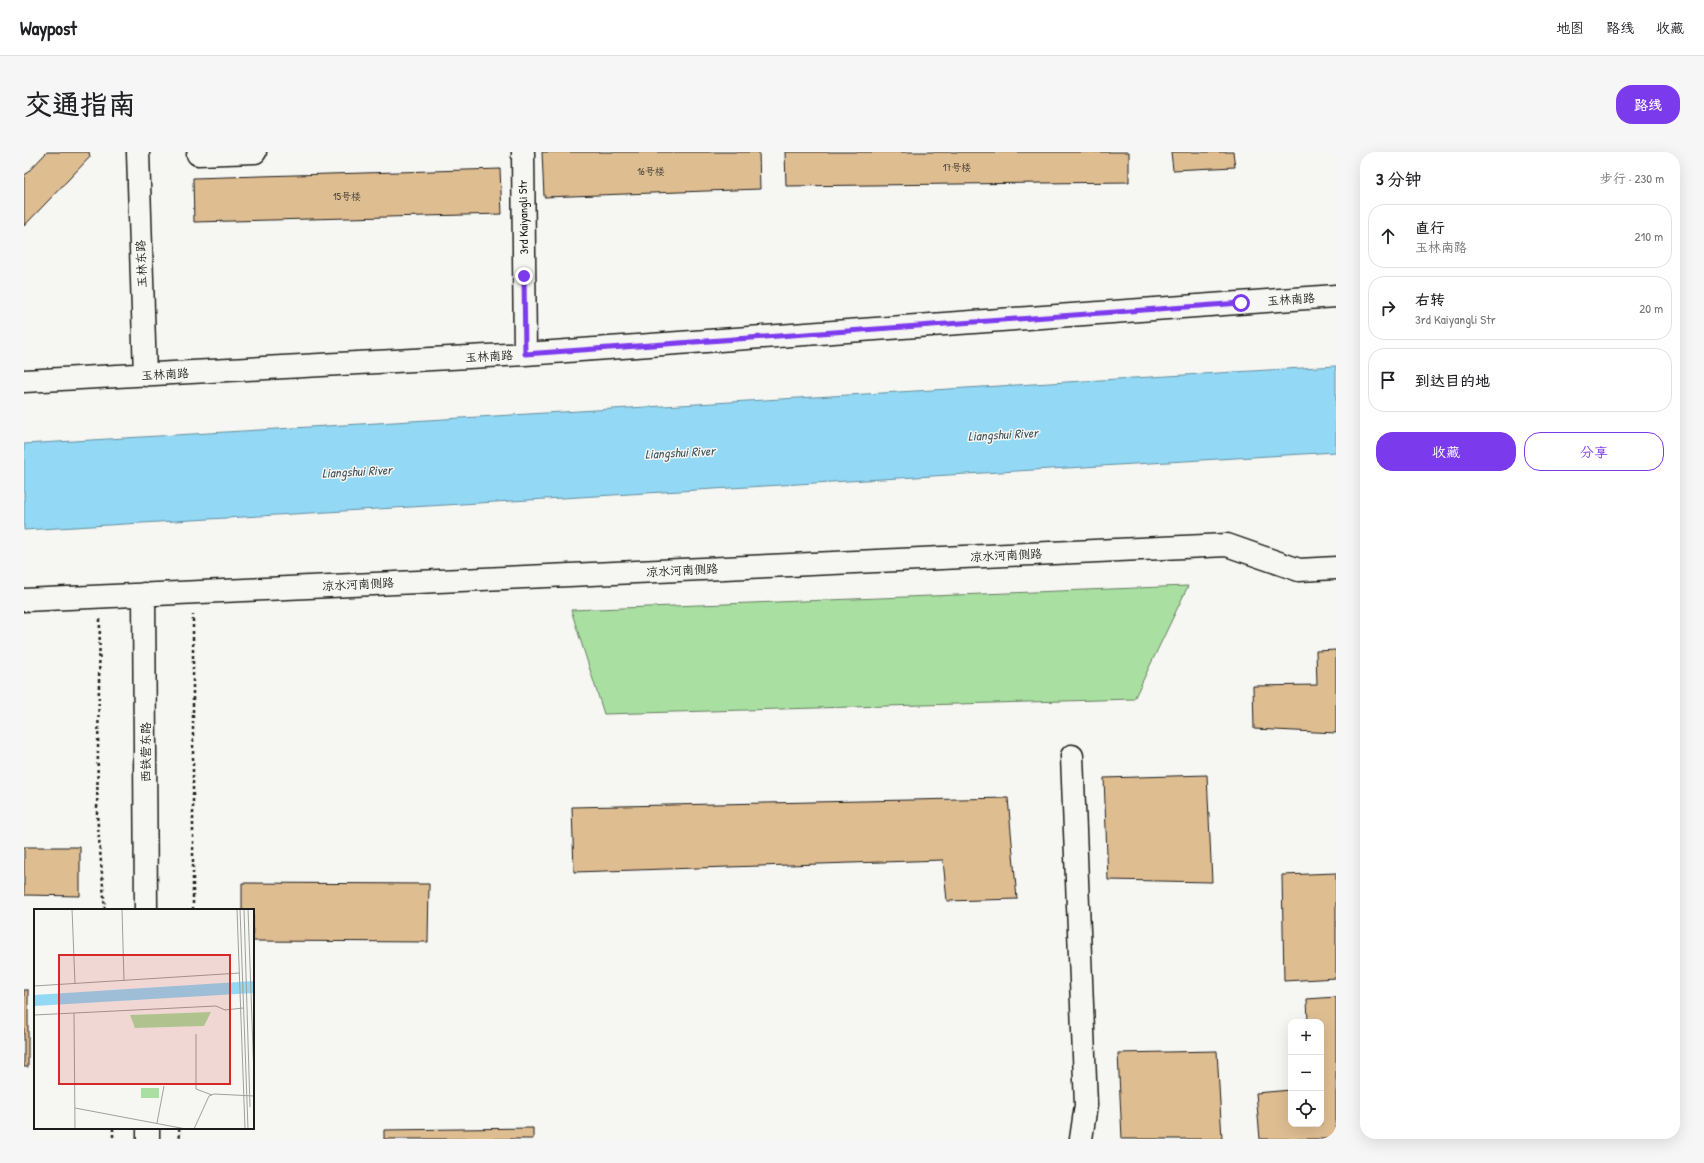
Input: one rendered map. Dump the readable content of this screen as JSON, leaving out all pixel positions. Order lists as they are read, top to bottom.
{
  "streets": {
    "street": [
      "3rd Kaiyangli Str",
      "玉林东路",
      "玉林南路",
      "凉水河南侧路",
      "西铁营东路"
    ]
  },
  "crossings": [
    ["3rd Kaiyangli Str", "玉林南路"],
    ["玉林东路", "玉林南路"],
    ["凉水河南侧路", "西铁营东路"]
  ],
  "water": ["Liangshui River"],
  "house_numbers": ["17号楼", "16号楼", "15号楼"],
  "page": {
    "header": "Waypost",
    "nav": ["地图", "路线", "收藏"],
    "title": "交通指南",
    "buttons": [
      "路线",
      ["收藏", "分享"]
    ],
    "heading": ["3 分钟", "步行 · 230 m"],
    "list": [
      ["直行", "玉林南路", "210 m"],
      ["右转", "3rd Kaiyangli Str", "20 m"],
      "到达目的地"
    ],
    "map_buttons": ["+", "−"]
  }
}
